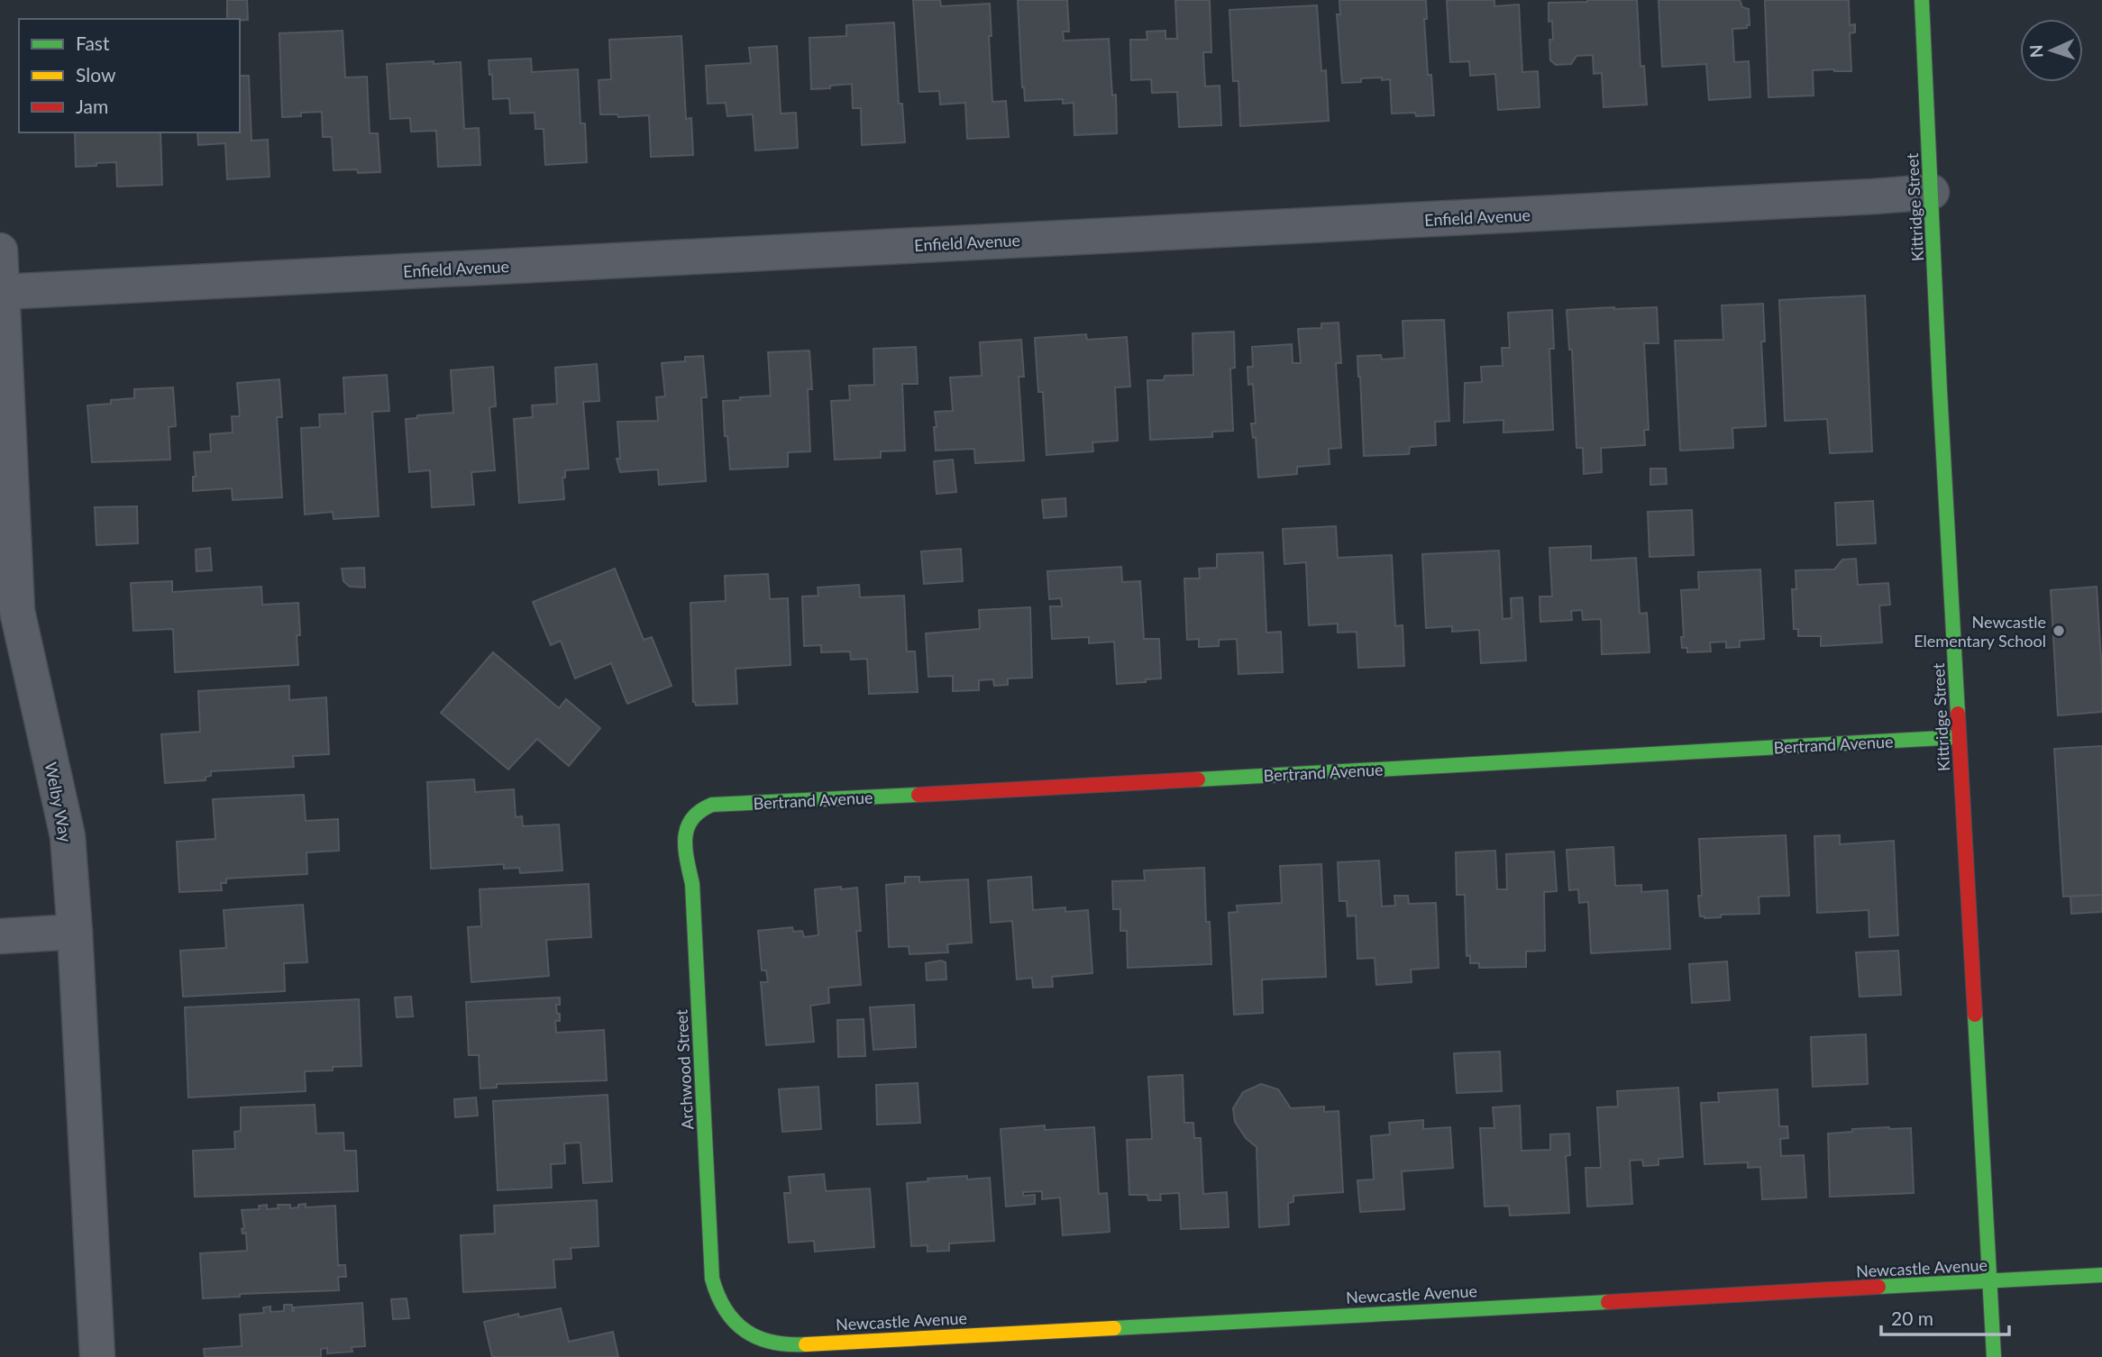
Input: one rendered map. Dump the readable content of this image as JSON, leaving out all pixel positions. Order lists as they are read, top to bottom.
{
  "streets": {
    "street": [
      "Kittridge Street",
      "Enfield Avenue",
      "Bertrand Avenue",
      "Welby Way",
      "Archwood Street",
      "Newcastle Avenue"
    ]
  },
  "crossings": [
    ["Kittridge Street", "Enfield Avenue"],
    ["Kittridge Street", "Bertrand Avenue"],
    ["Kittridge Street", "Newcastle Avenue"],
    ["Enfield Avenue", "Welby Way"],
    ["Bertrand Avenue", "Archwood Street"],
    ["Archwood Street", "Newcastle Avenue"]
  ],
  "places": ["Newcastle Elementary School"],
  "legend": ["Fast", "Slow", "Jam"],
  "scale_bar": "20 m",
  "north": "left"
}
